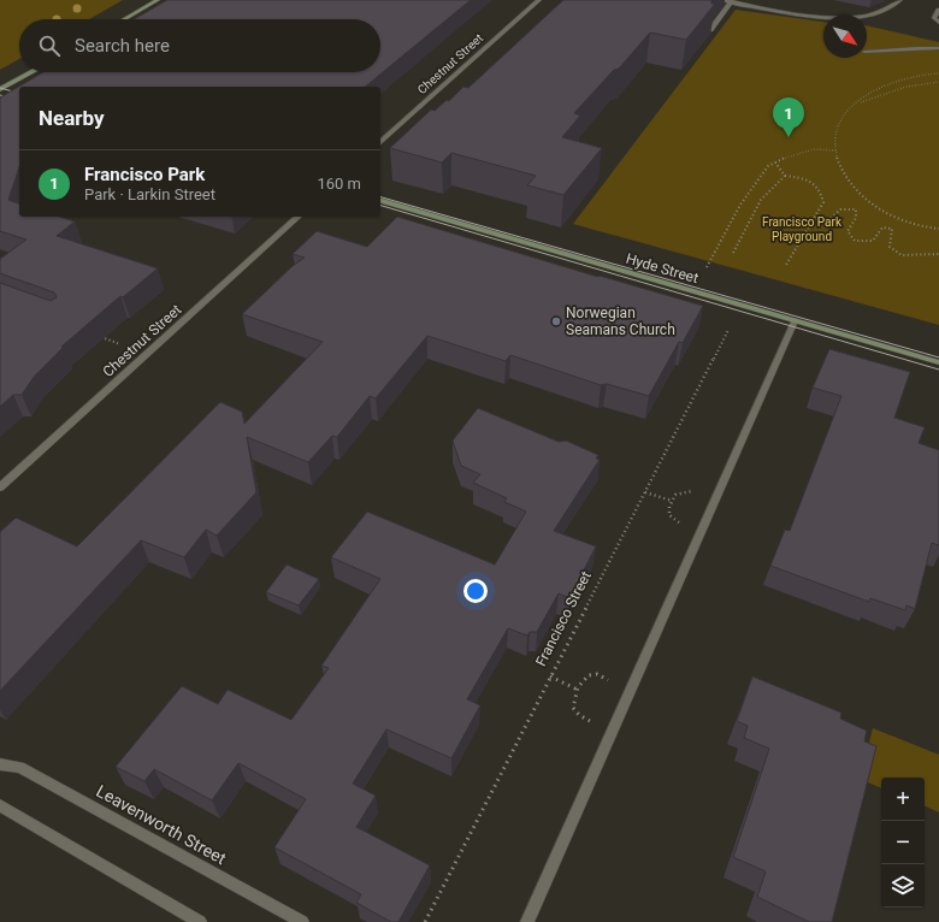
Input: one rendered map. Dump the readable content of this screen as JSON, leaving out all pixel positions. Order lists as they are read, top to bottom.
{
  "streets": {
    "street": ["Chestnut Street", "Hyde Street", "Leavenworth Street"],
    "path": ["Francisco Street"]
  },
  "parks": ["Francisco Park Playground"],
  "places": ["Norwegian Seamans Church"],
  "north": "bottom right",
  "page": {
    "search": "Search here",
    "heading": "Nearby",
    "pins": "1",
    "list": [
      {
        "mark": "1",
        "name": "Francisco Park",
        "note": "Park · Larkin Street",
        "value": "160 m"
      }
    ],
    "map_buttons": ["+", "−"]
  }
}
